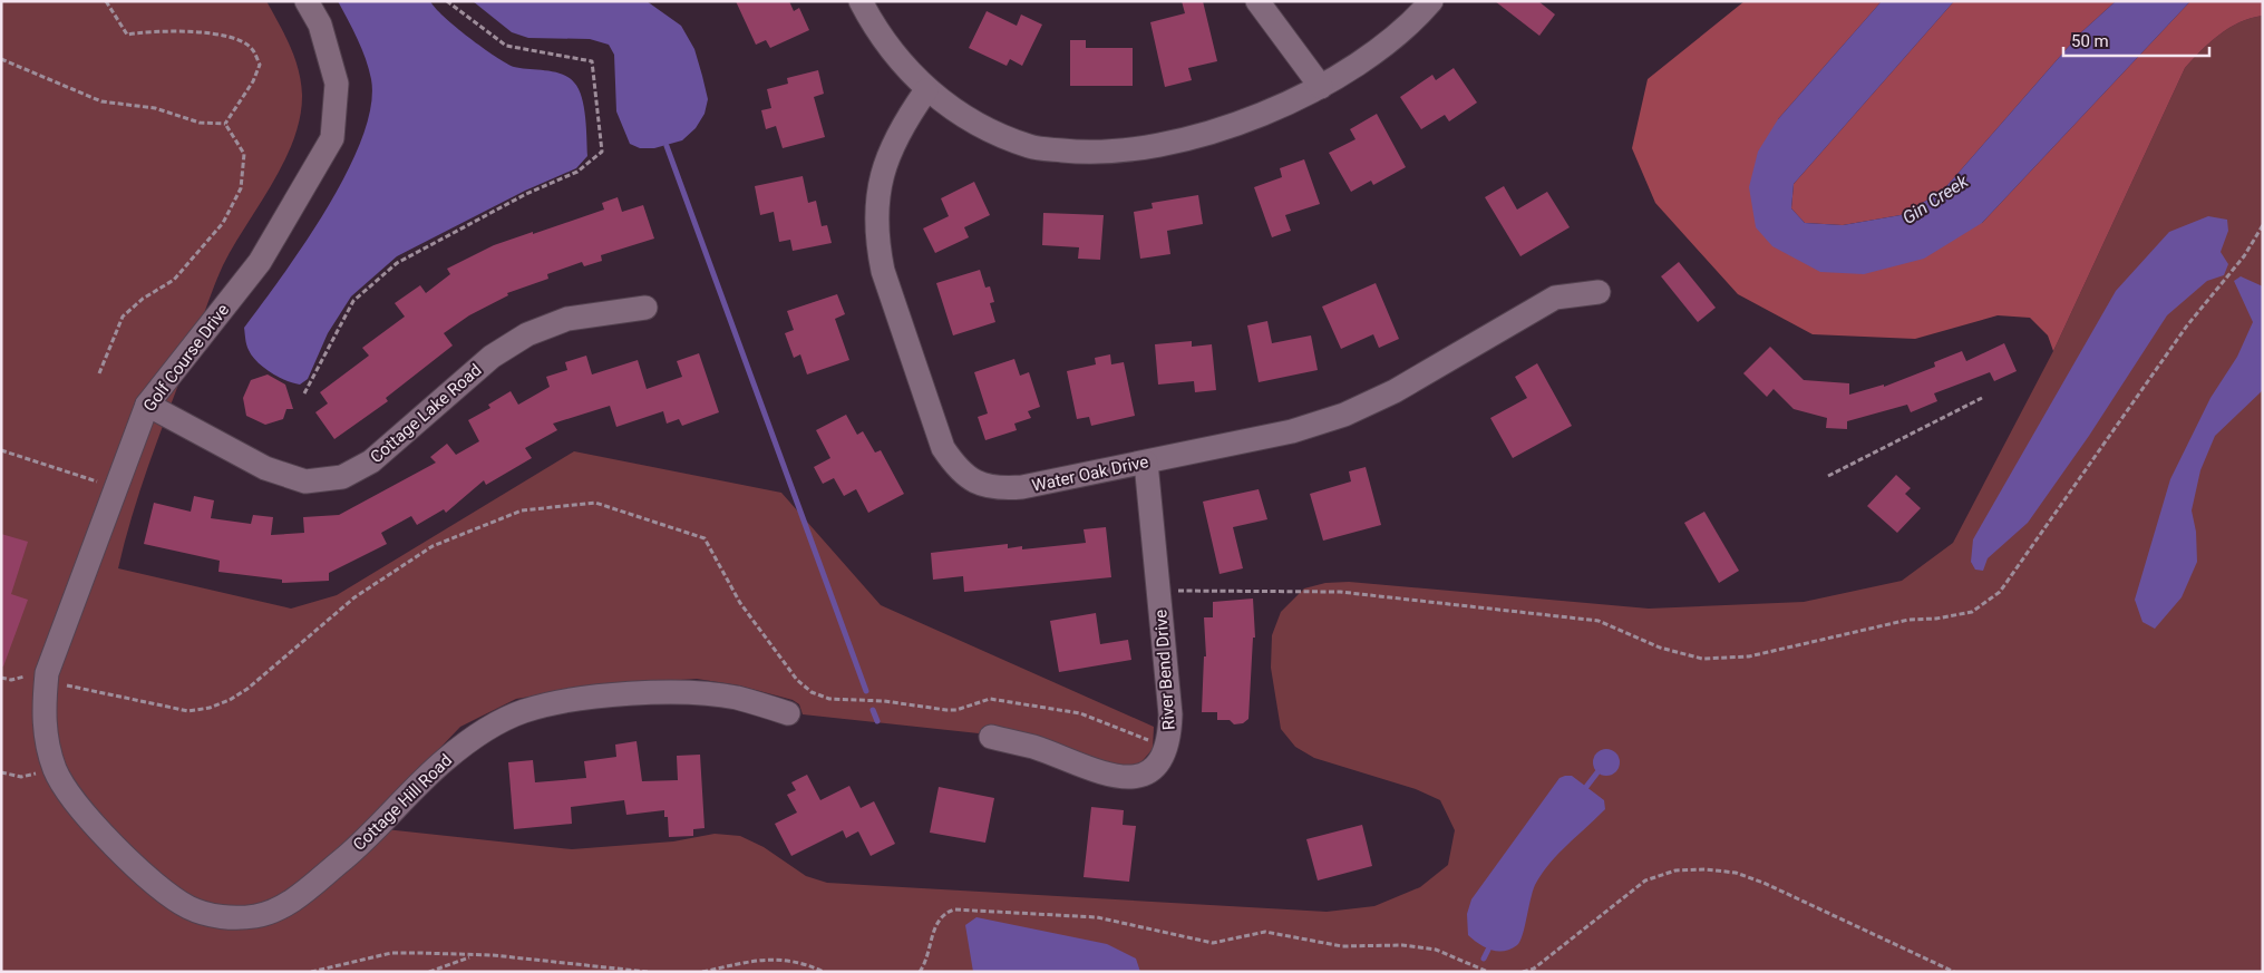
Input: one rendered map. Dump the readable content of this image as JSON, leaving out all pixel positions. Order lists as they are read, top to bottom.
{
  "streets": {
    "street": [
      "Golf Course Drive",
      "Cottage Lake Road",
      "Water Oak Drive",
      "River Bend Drive",
      "Cottage Hill Road"
    ]
  },
  "crossings": [
    ["Golf Course Drive", "Cottage Lake Road"],
    ["Golf Course Drive", "Cottage Hill Road"],
    ["Water Oak Drive", "River Bend Drive"]
  ],
  "water": ["Gin Creek"],
  "scale_bar": "50 m"
}
